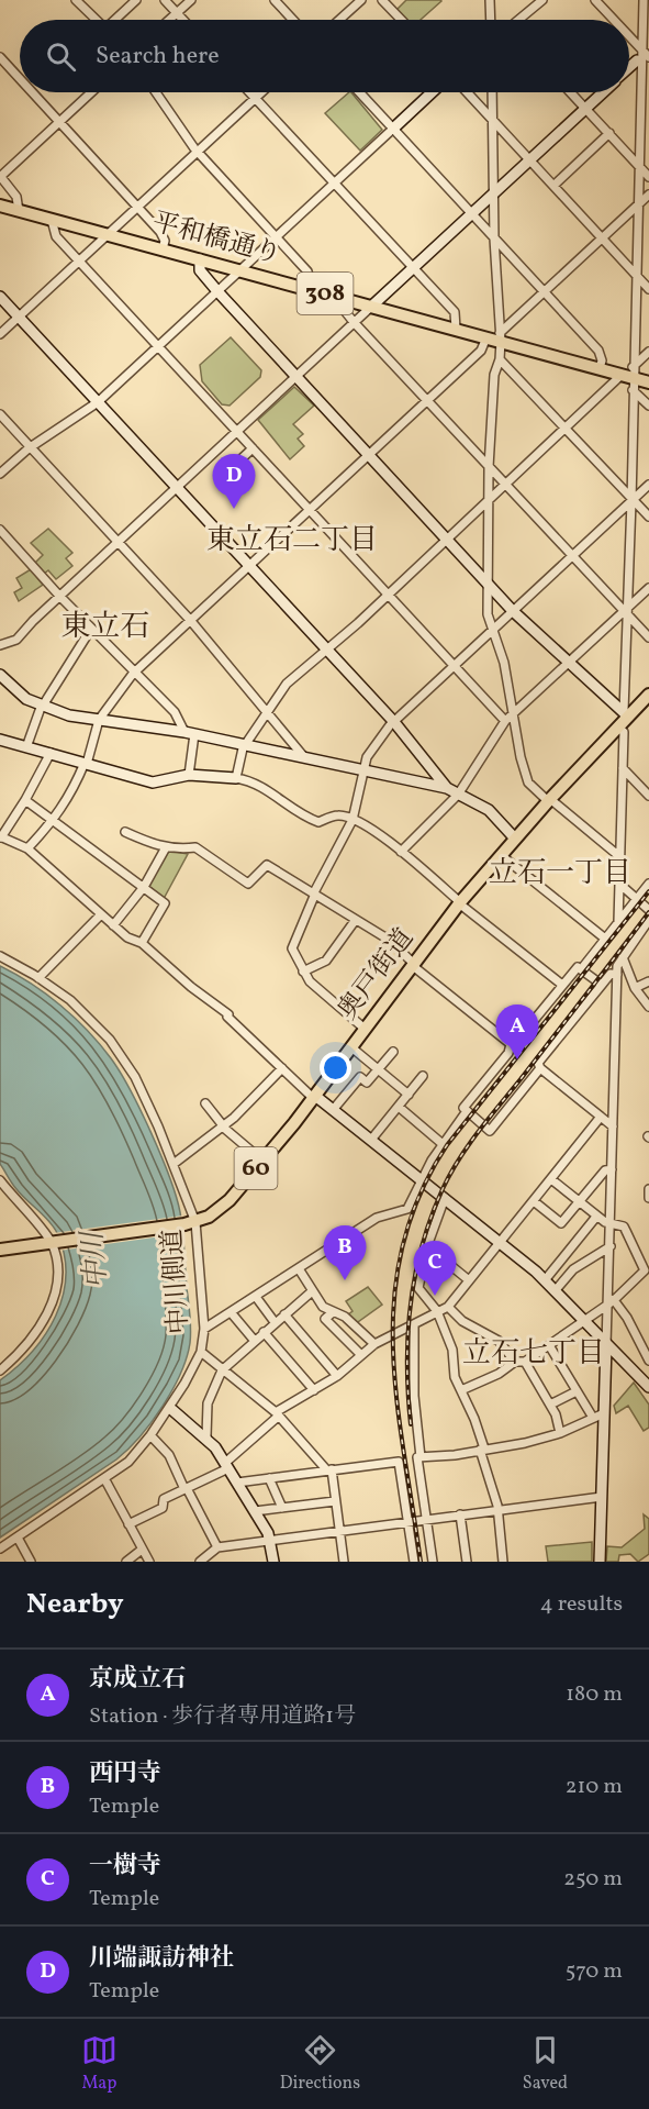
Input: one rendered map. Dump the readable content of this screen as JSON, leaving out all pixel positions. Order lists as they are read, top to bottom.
{
  "streets": {
    "main road": [
      "平和橋通り",
      "308",
      "奥戸街道",
      "60"
    ],
    "street": ["中川側道"]
  },
  "crossings": [
    ["奥戸街道", "中川側道"]
  ],
  "districts": [
    "東立石二丁目",
    "東立石",
    "立石一丁目",
    "立石七丁目"
  ],
  "water": ["中川"],
  "page": {
    "search": "Search here",
    "pins": [
      "D",
      "A",
      "B",
      "C"
    ],
    "heading": ["Nearby", "4 results"],
    "list": [
      {
        "mark": "A",
        "name": "京成立石",
        "note": "Station · 歩行者専用道路1号",
        "value": "180 m"
      },
      {
        "mark": "B",
        "name": "西円寺",
        "note": "Temple",
        "value": "210 m"
      },
      {
        "mark": "C",
        "name": "一樹寺",
        "note": "Temple",
        "value": "250 m"
      },
      {
        "mark": "D",
        "name": "川端諏訪神社",
        "note": "Temple",
        "value": "570 m"
      }
    ],
    "nav": ["Map", "Directions", "Saved"]
  }
}
